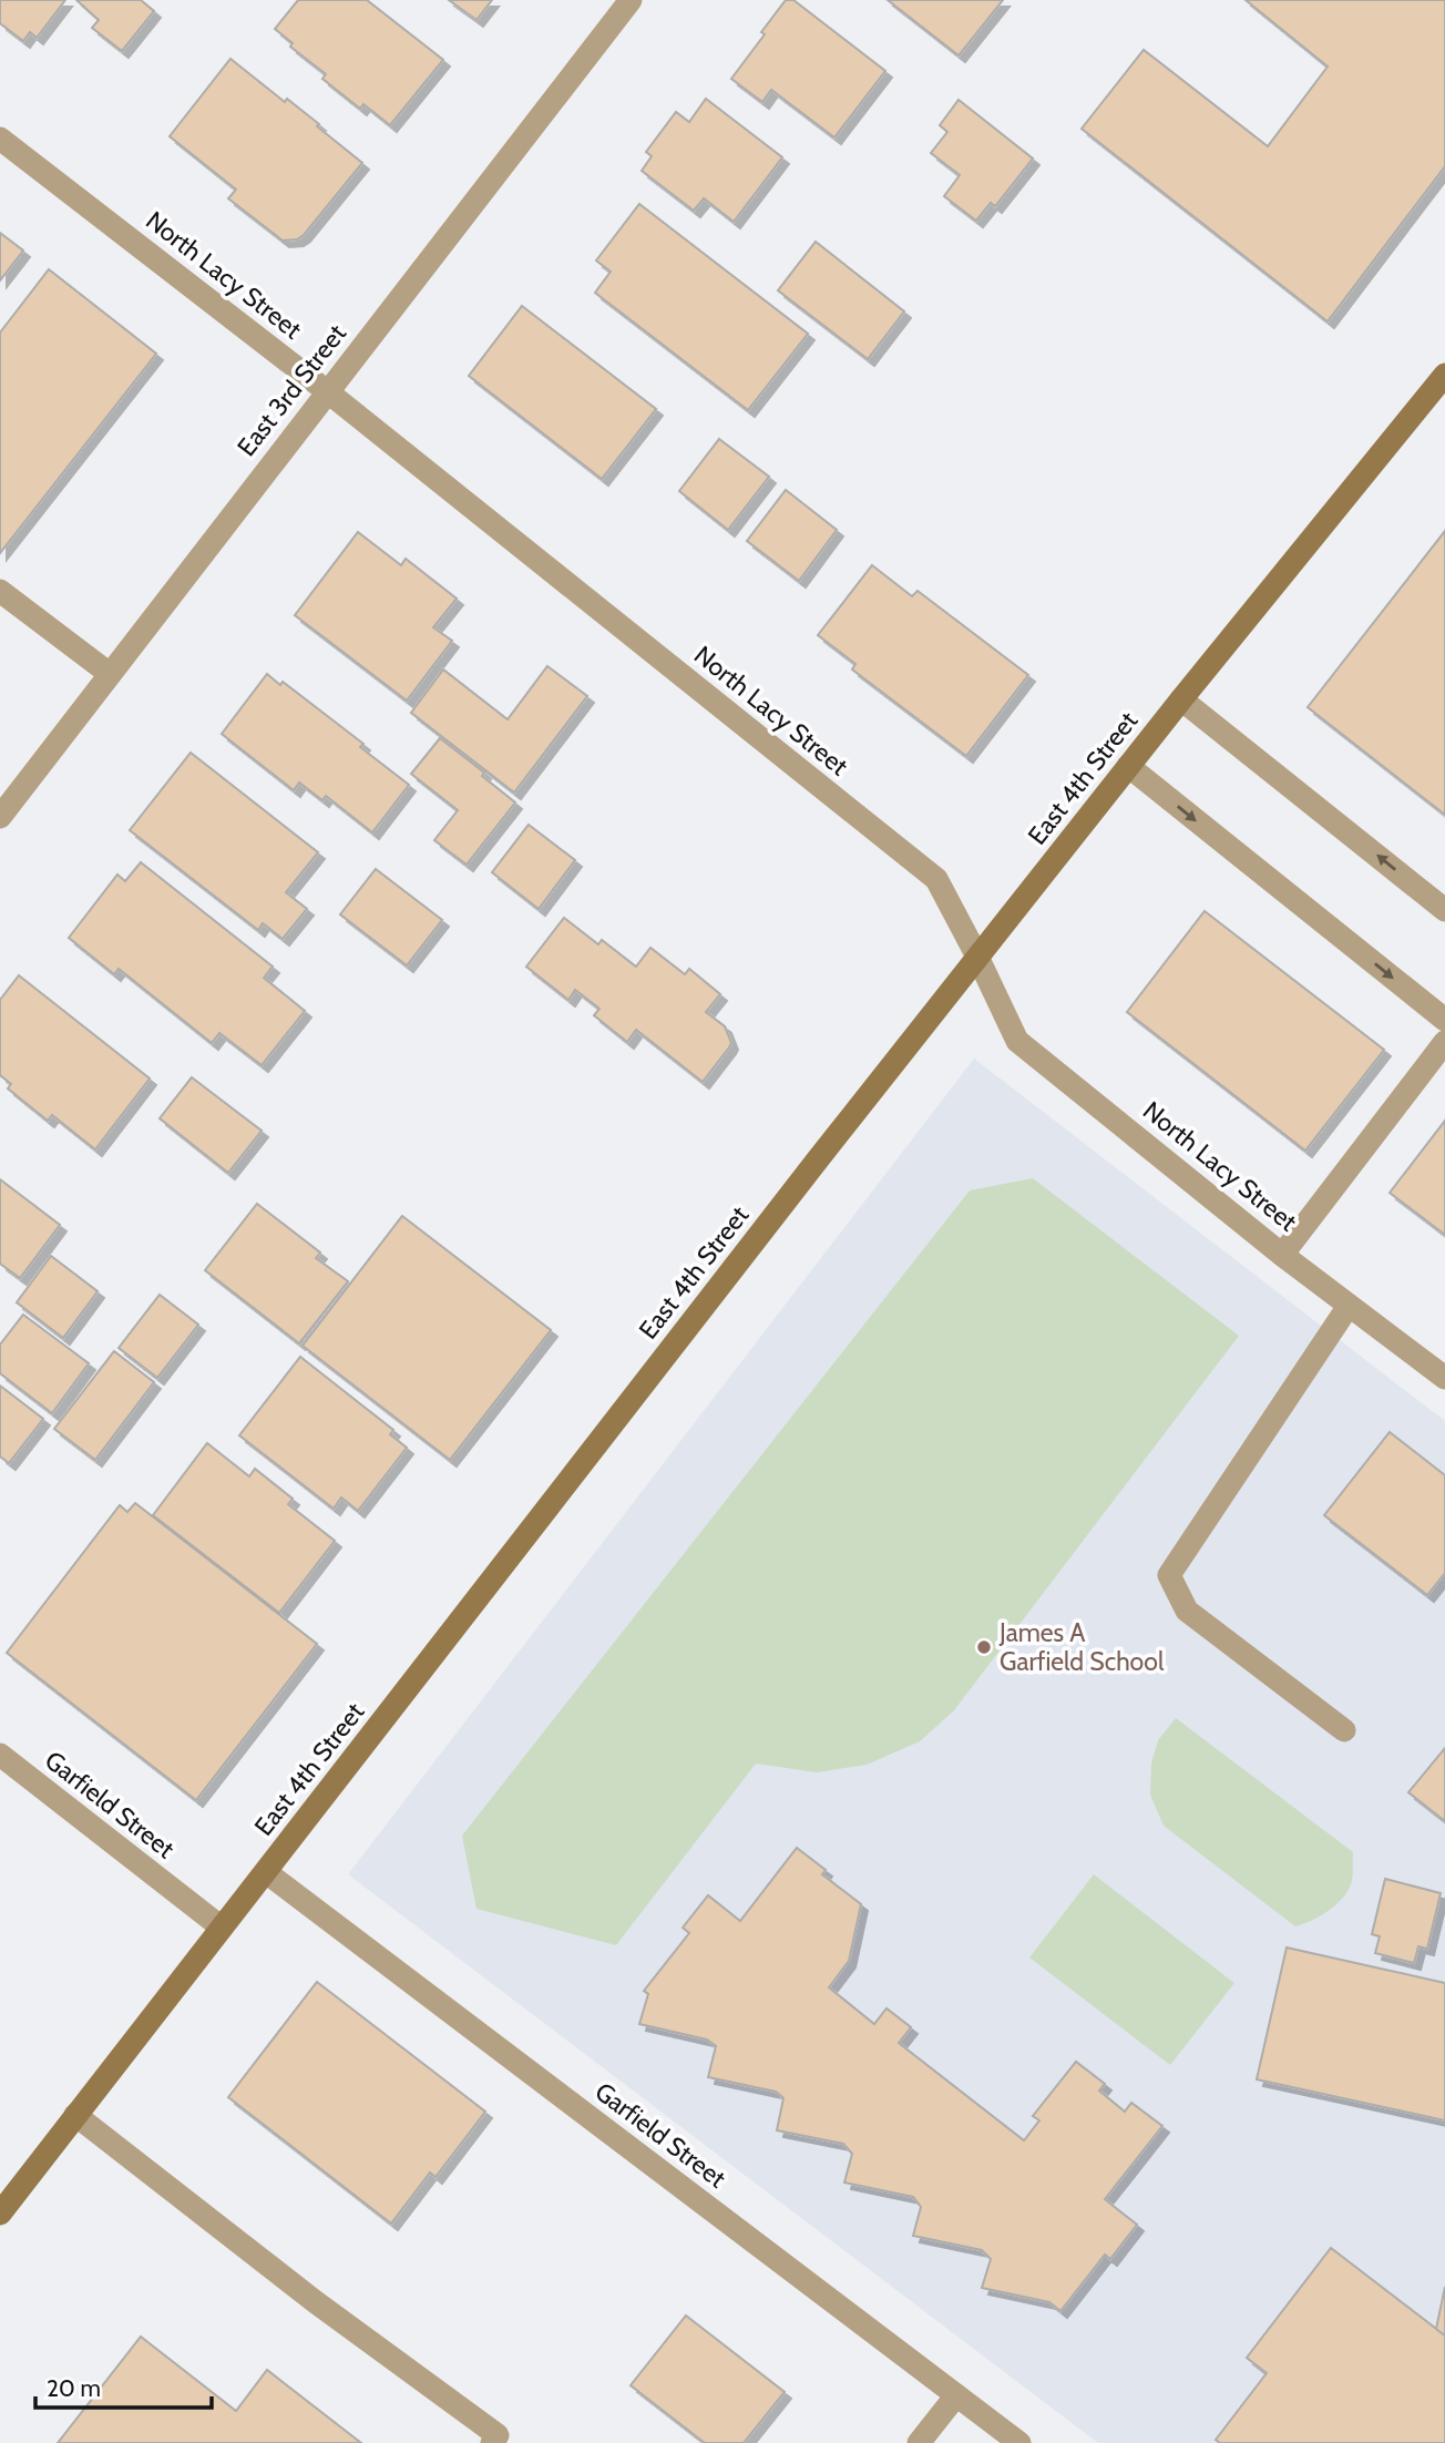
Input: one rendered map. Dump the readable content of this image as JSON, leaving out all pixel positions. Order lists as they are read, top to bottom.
{
  "streets": {
    "main road": ["East 4th Street"],
    "street": ["North Lacy Street", "East 3rd Street", "Garfield Street"]
  },
  "crossings": [
    ["North Lacy Street", "East 3rd Street"],
    ["North Lacy Street", "East 4th Street"],
    ["East 4th Street", "Garfield Street"]
  ],
  "places": ["James A Garfield School"],
  "scale_bar": "20 m"
}
